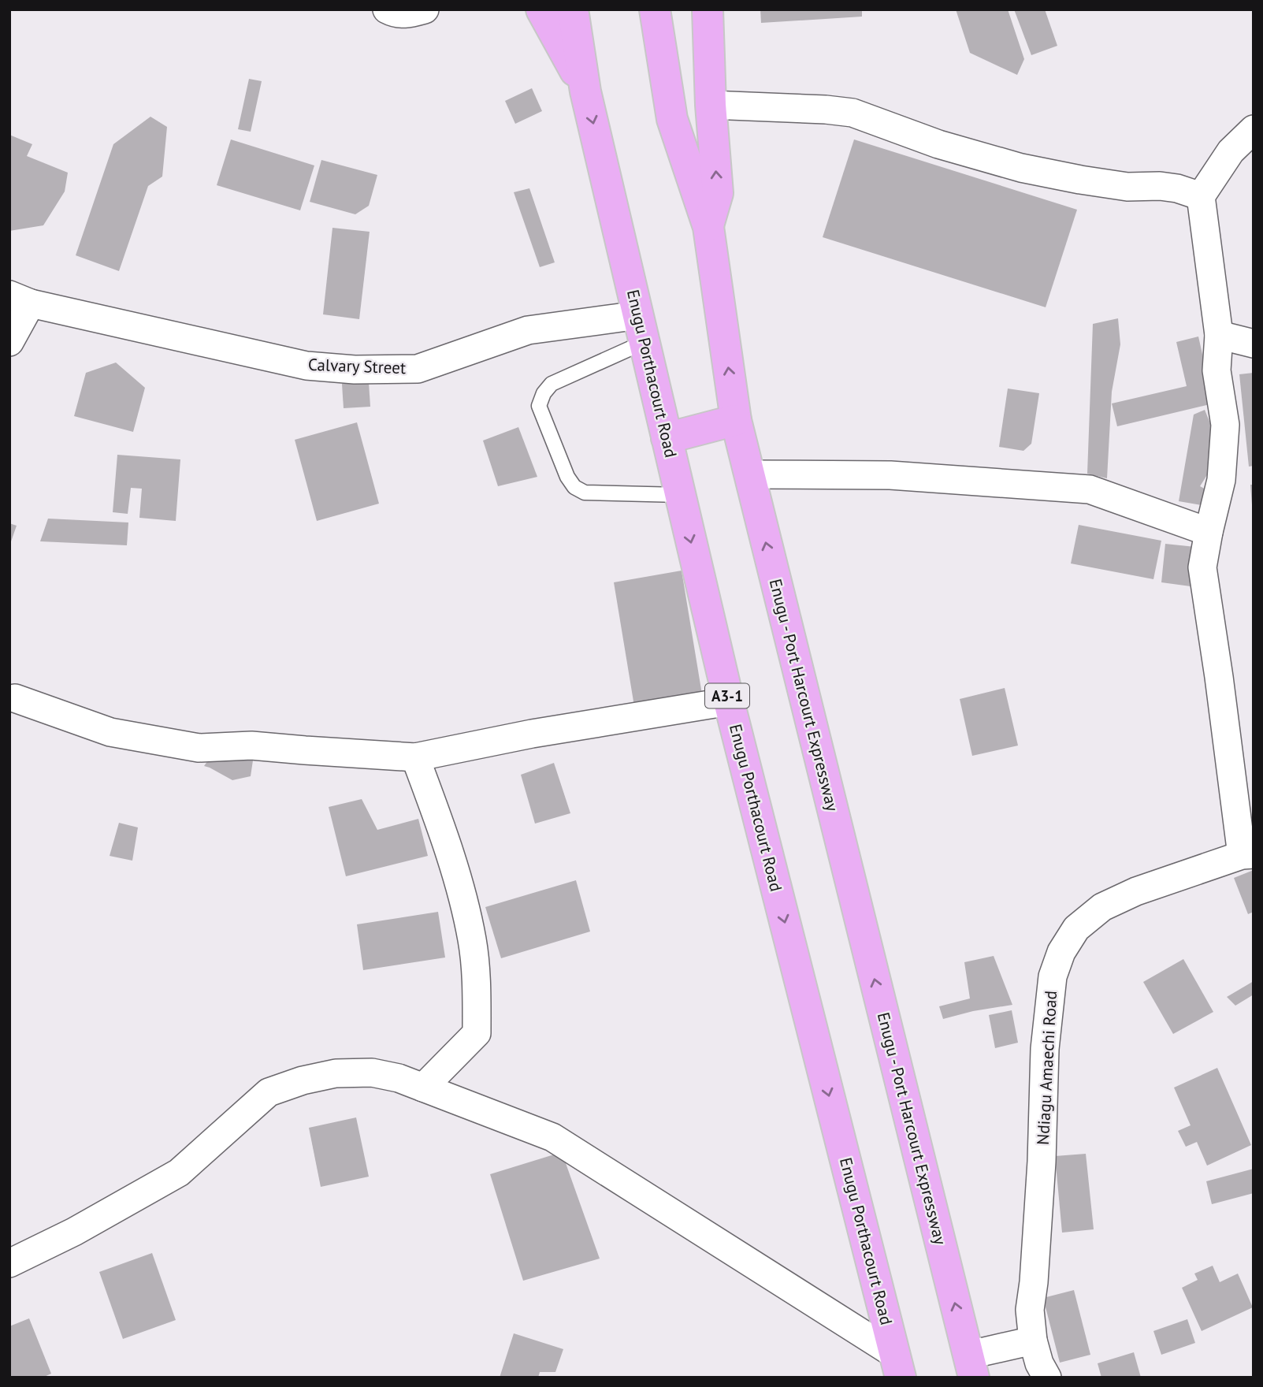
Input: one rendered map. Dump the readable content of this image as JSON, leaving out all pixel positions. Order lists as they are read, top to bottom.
{
  "streets": {
    "highway": ["Enugu Porthacourt Road", "Enugu - Port Harcourt Expressway", "A3-1"],
    "street": ["Calvary Street", "Ndiagu Amaechi Road"]
  },
  "crossings": [
    ["Calvary Street", "Enugu Porthacourt Road"]
  ],
  "one_way": ["Enugu Porthacourt Road", "Enugu - Port Harcourt Expressway"]
}
